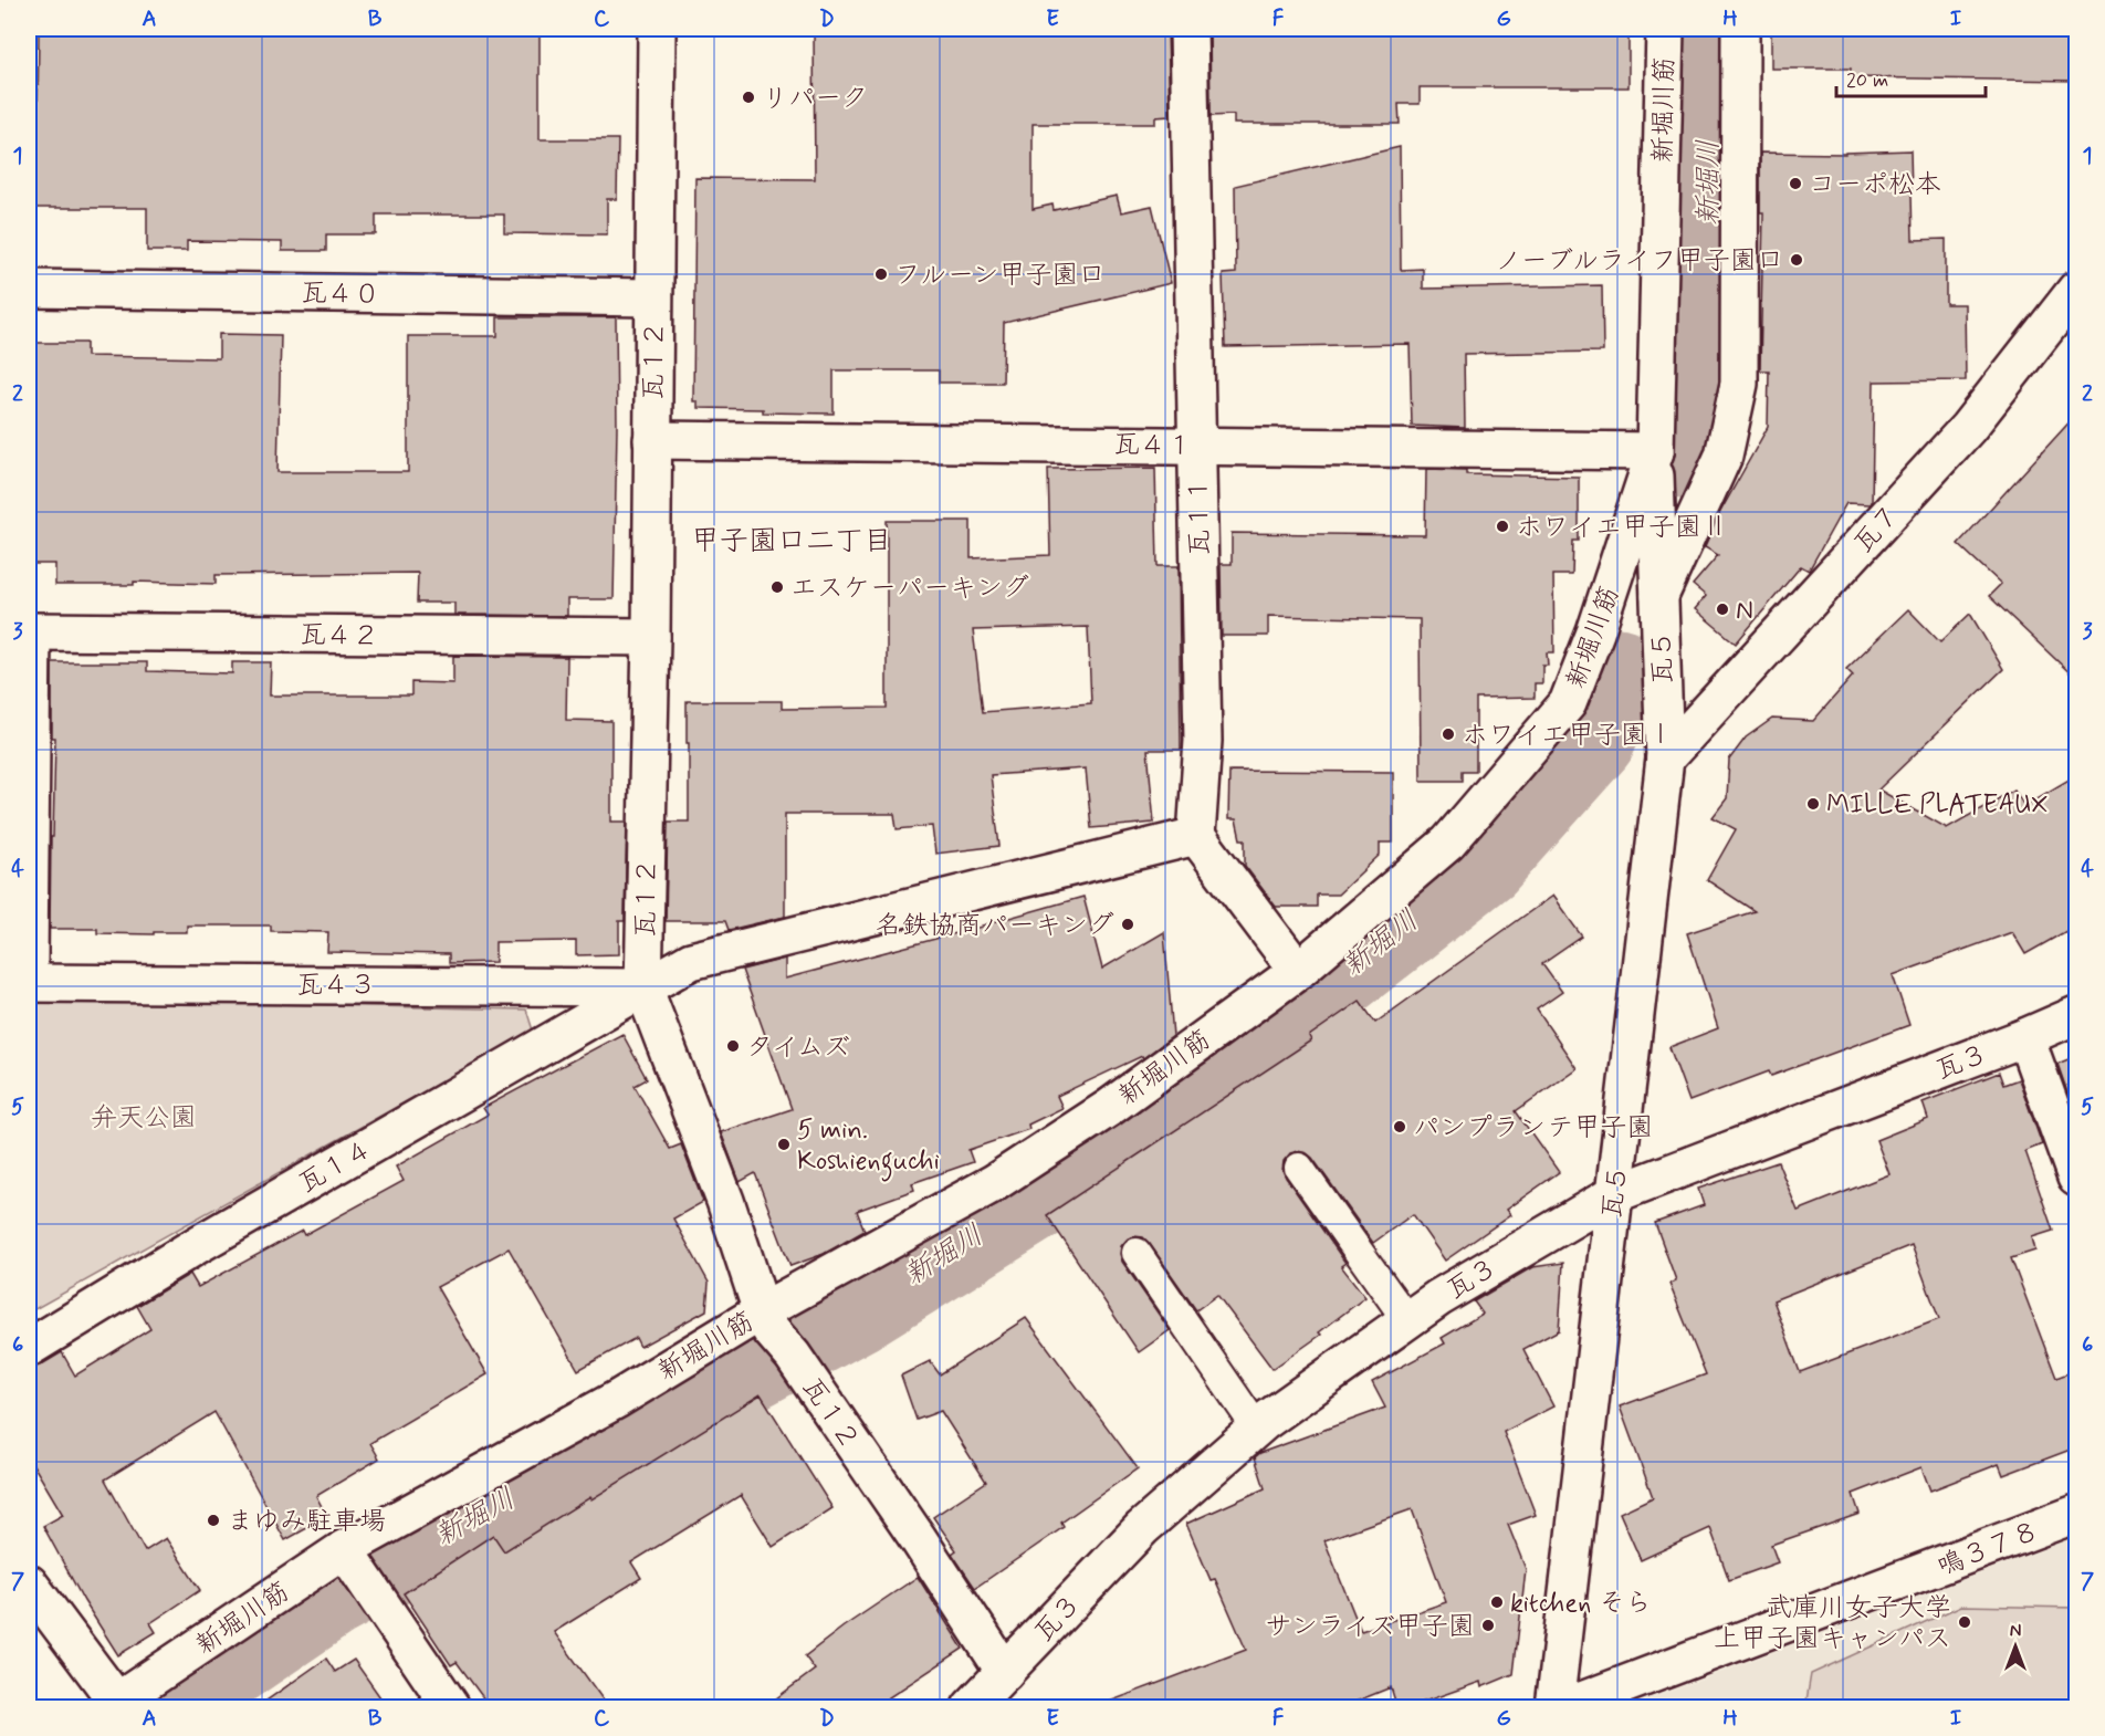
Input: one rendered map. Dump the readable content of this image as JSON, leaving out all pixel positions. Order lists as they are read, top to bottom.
{
  "streets": {
    "street": [
      "新堀川筋",
      "瓦４０",
      "瓦１２",
      "瓦４１",
      "瓦１１",
      "瓦７",
      "瓦４２",
      "瓦５",
      "瓦４３",
      "瓦３",
      "瓦１４",
      "鳴３７８"
    ]
  },
  "crossings": [
    ["新堀川筋", "瓦１２"],
    ["新堀川筋", "瓦４１"],
    ["新堀川筋", "瓦５"],
    ["瓦４０", "瓦１２"],
    ["瓦１２", "瓦４１"],
    ["瓦１２", "瓦４２"],
    ["瓦１２", "瓦４３"],
    ["瓦１２", "瓦３"],
    ["瓦１２", "瓦１４"],
    ["瓦４１", "瓦１１"],
    ["瓦４１", "瓦５"],
    ["瓦１１", "瓦１４"],
    ["瓦７", "瓦５"],
    ["瓦５", "瓦３"],
    ["瓦４３", "瓦１４"]
  ],
  "districts": ["甲子園口二丁目"],
  "water": ["新堀川"],
  "parks": ["弁天公園"],
  "places": [
    "リパーク",
    "コーポ松本",
    "ノーブルライフ甲子園口",
    "フルーン甲子園口",
    "ホワイエ甲子園Ⅱ",
    "エスケーパーキング",
    "N",
    "ホワイエ甲子園Ⅰ",
    "MILLE PLATEAUX",
    "名鉄協商パーキング",
    "タイムズ",
    "パンプランテ甲子園",
    "5 min. Koshienguchi",
    "まゆみ駐車場",
    "kitchen そら",
    "武庫川女子大学 上甲子園キャンパス",
    "サンライズ甲子園"
  ],
  "scale_bar": "20 m",
  "north": "top",
  "grid": {
    "columns": [
      "A",
      "B",
      "C",
      "D",
      "E",
      "F",
      "G",
      "H",
      "I"
    ],
    "rows": [
      "1",
      "2",
      "3",
      "4",
      "5",
      "6",
      "7"
    ]
  }
}
